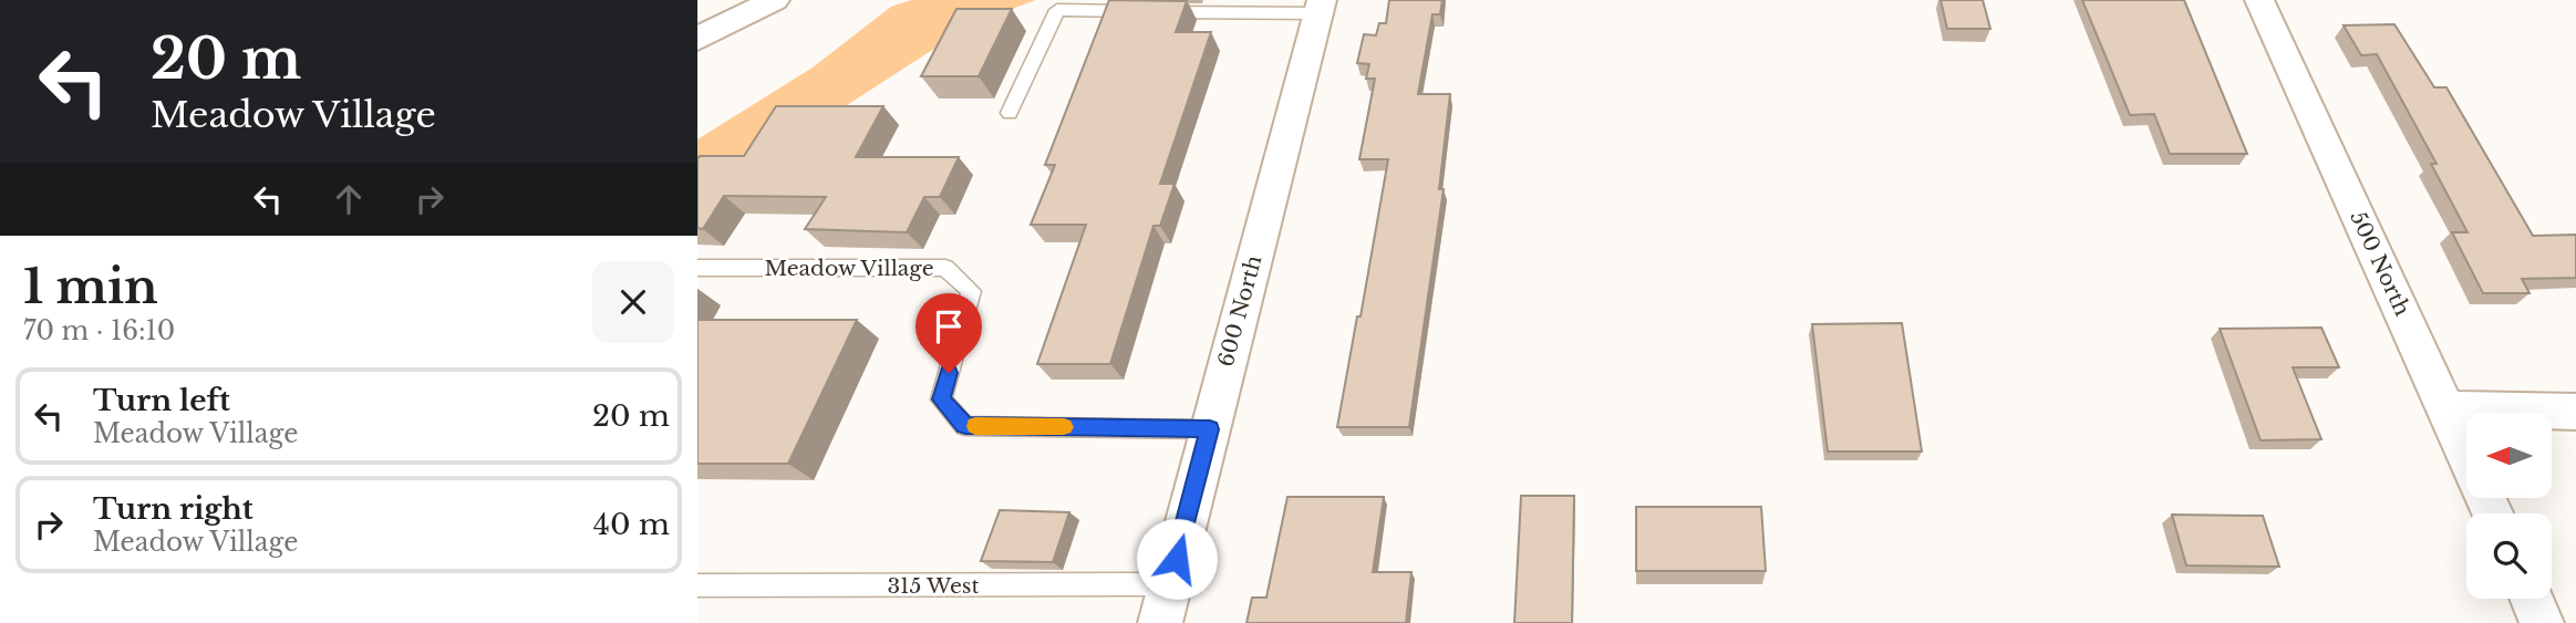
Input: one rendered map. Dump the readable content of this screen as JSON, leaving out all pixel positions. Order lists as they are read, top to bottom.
{
  "streets": {
    "street": ["500 North", "600 North"],
    "lane": ["Meadow Village", "315 West"]
  },
  "crossings": [
    ["Meadow Village", "600 North"],
    ["600 North", "315 West"]
  ],
  "north": "left",
  "page": {
    "turn": ["20 m", "Meadow Village"],
    "heading": ["1 min", "70 m · 16:10"],
    "list": [
      {
        "name": "Turn left",
        "note": "Meadow Village",
        "value": "20 m"
      },
      {
        "name": "Turn right",
        "note": "Meadow Village",
        "value": "40 m"
      }
    ]
  }
}
